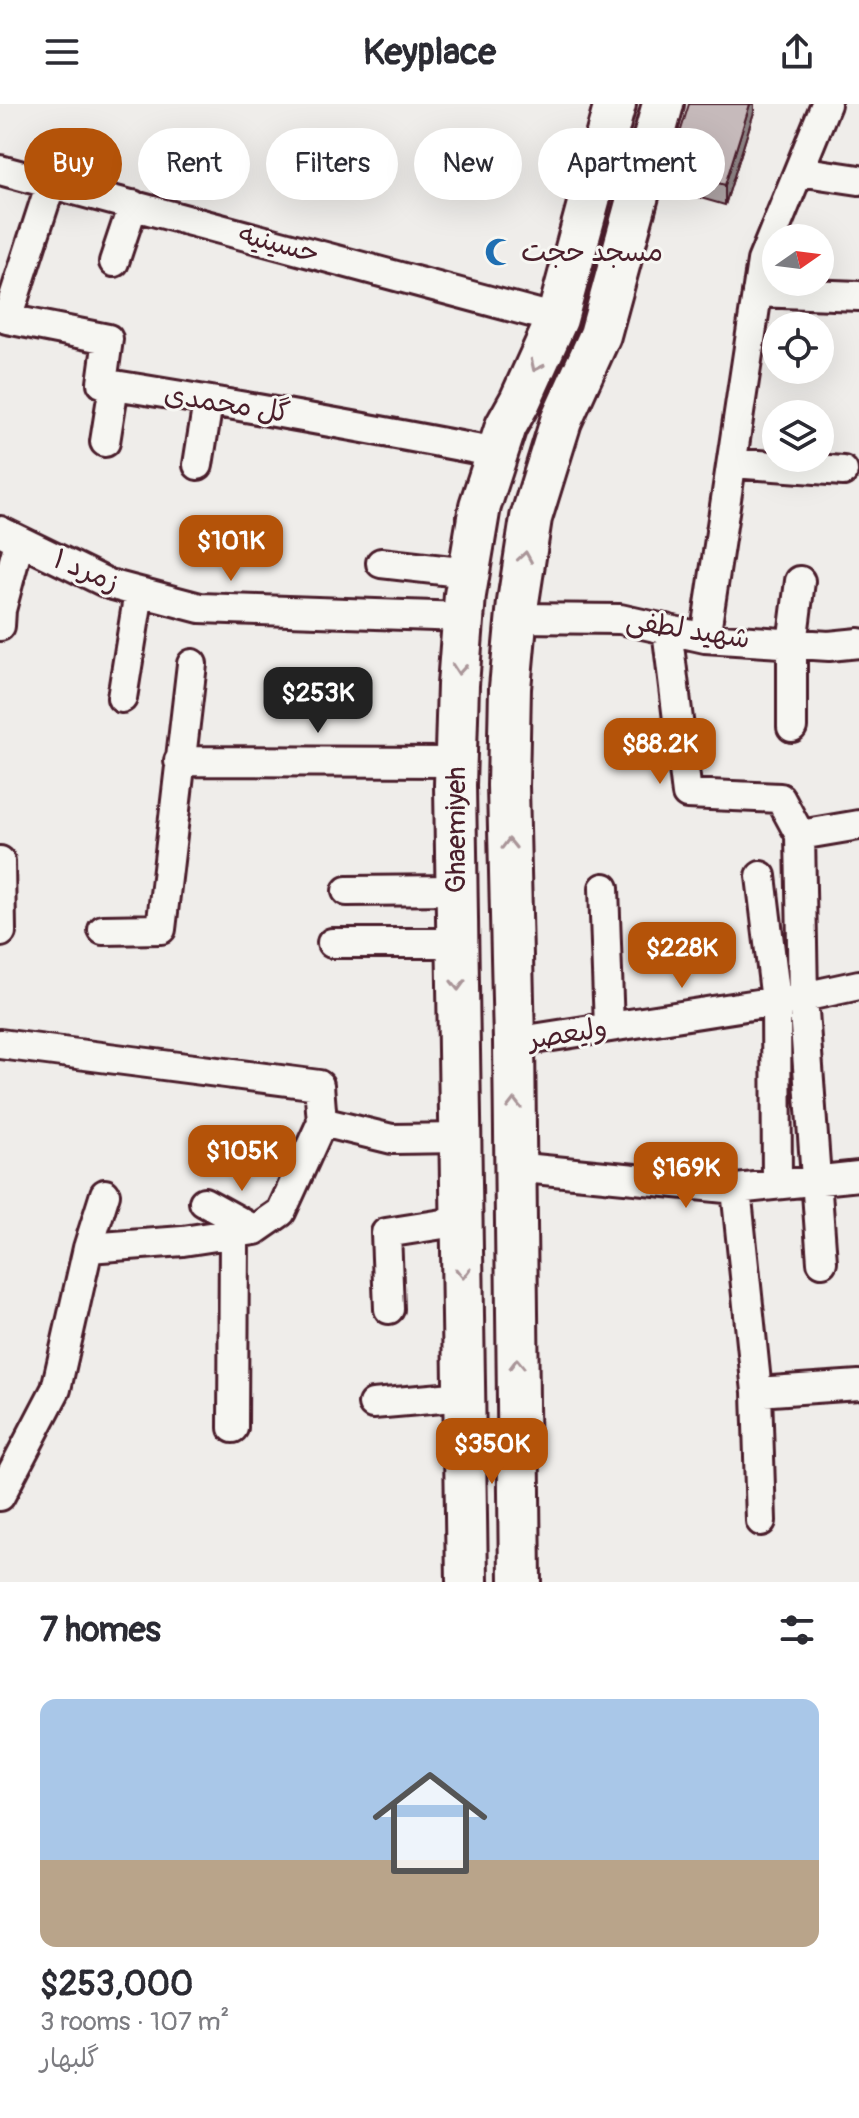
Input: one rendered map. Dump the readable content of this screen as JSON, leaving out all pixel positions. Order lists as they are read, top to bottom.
{
  "streets": {
    "main road": ["Ghaemiyeh"],
    "street": [
      "حسینیه",
      "گل محمدی",
      "زمرد ۱",
      "شهید لطفی",
      "ولیعصر"
    ]
  },
  "crossings": [
    ["حسینیه", "Ghaemiyeh"],
    ["گل محمدی", "Ghaemiyeh"],
    ["زمرد ۱", "Ghaemiyeh"],
    ["شهید لطفی", "Ghaemiyeh"],
    ["Ghaemiyeh", "ولیعصر"]
  ],
  "places": {
    "mosque": ["مسجد حجت"]
  },
  "north": "right",
  "page": {
    "header": "Keyplace",
    "chip": [
      "Buy",
      "Rent",
      "Filters",
      "New",
      "Apartment"
    ],
    "price": [
      "$101K",
      "$253K",
      "$88.2K",
      "$228K",
      "$105K",
      "$169K",
      "$350K"
    ],
    "heading": "7 homes",
    "list": [
      {
        "name": "$253,000",
        "note": "3 rooms · 107 m² · گلبهار"
      }
    ]
  }
}
